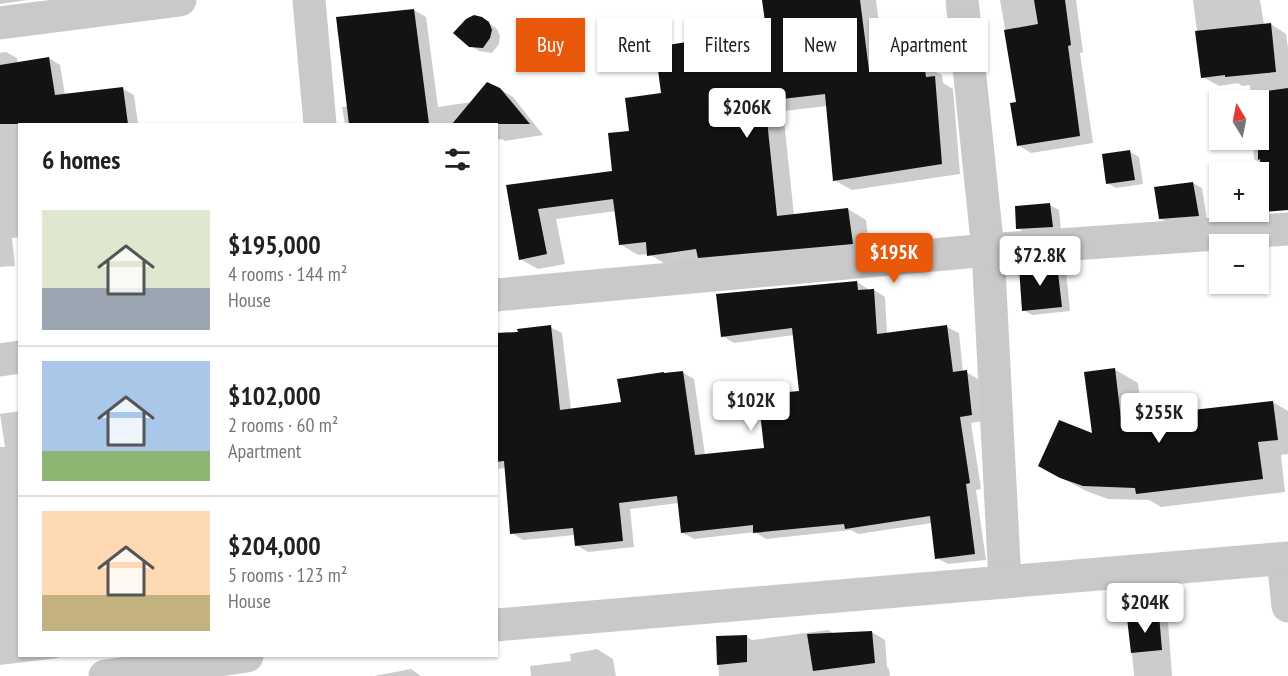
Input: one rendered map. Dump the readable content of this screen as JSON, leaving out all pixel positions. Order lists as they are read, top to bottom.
{
  "north": "top",
  "page": {
    "chip": [
      "Buy",
      "Rent",
      "Filters",
      "New",
      "Apartment"
    ],
    "price": [
      "$206K",
      "$195K",
      "$72.8K",
      "$102K",
      "$255K",
      "$204K"
    ],
    "map_buttons": ["+", "−"],
    "heading": "6 homes",
    "list": [
      {
        "name": "$195,000",
        "note": "4 rooms · 144 m² · House"
      },
      {
        "name": "$102,000",
        "note": "2 rooms · 60 m² · Apartment"
      },
      {
        "name": "$204,000",
        "note": "5 rooms · 123 m² · House"
      }
    ]
  }
}
